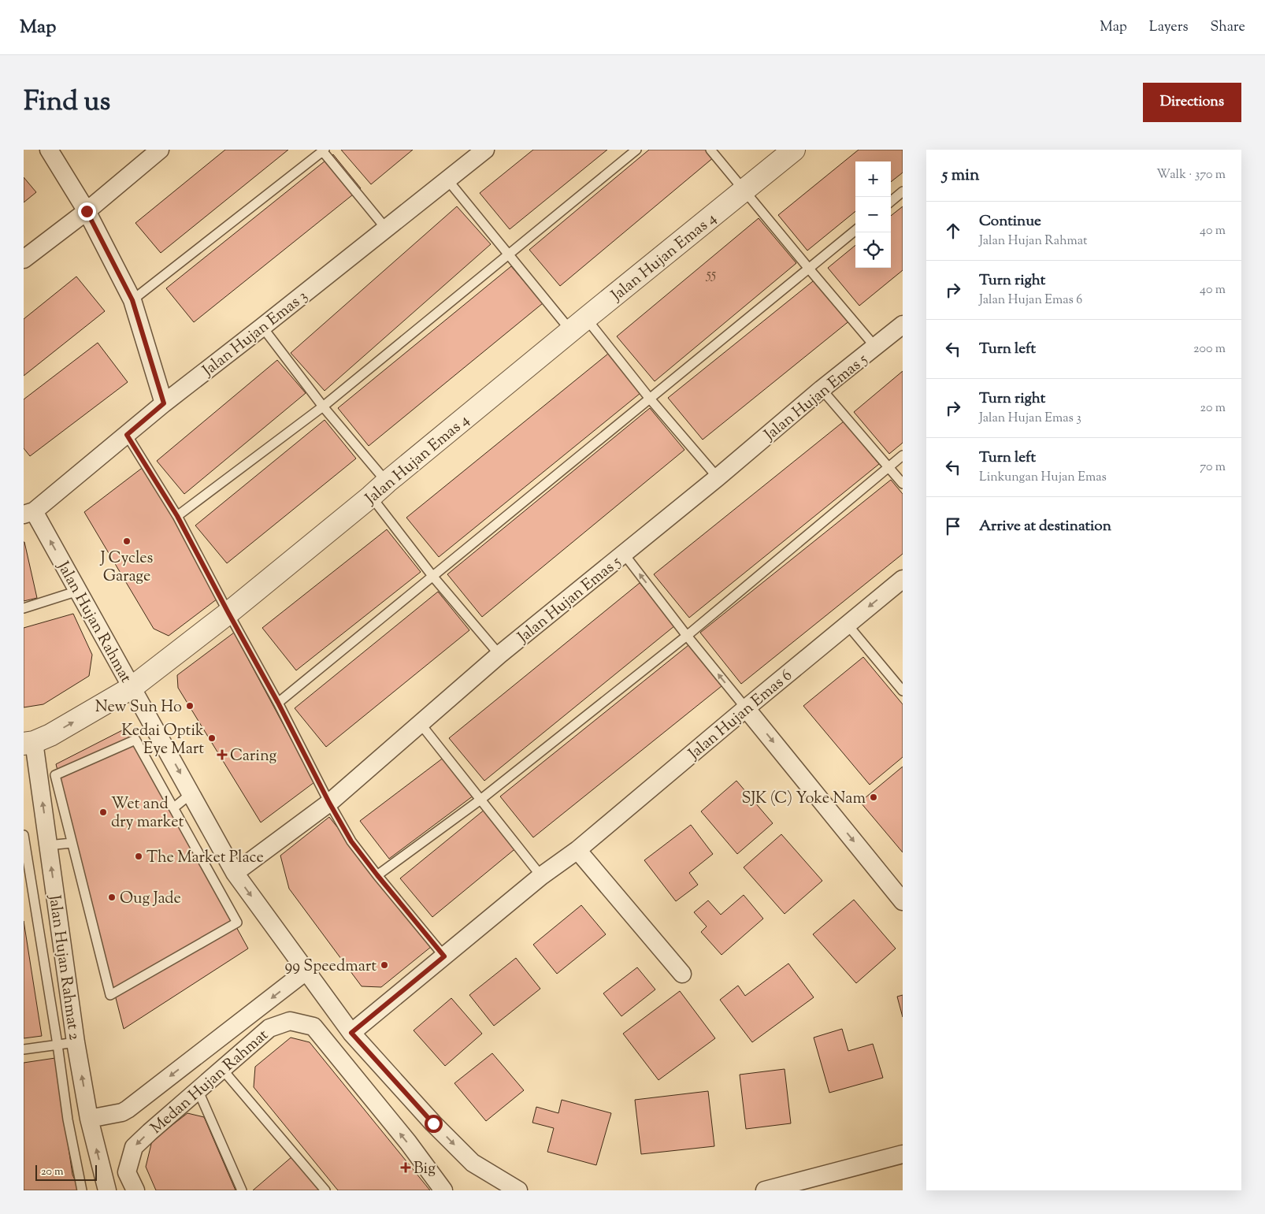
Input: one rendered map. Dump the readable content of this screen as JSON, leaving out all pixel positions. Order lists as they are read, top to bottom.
{
  "streets": {
    "street": [
      "Jalan Hujan Emas 4",
      "Jalan Hujan Emas 3",
      "Jalan Hujan Emas 5",
      "Jalan Hujan Rahmat",
      "Jalan Hujan Emas 6",
      "Jalan Hujan Rahmat 2",
      "Medan Hujan Rahmat"
    ]
  },
  "crossings": [
    ["Jalan Hujan Emas 4", "Jalan Hujan Rahmat"],
    ["Jalan Hujan Emas 4", "Jalan Hujan Rahmat 2"],
    ["Jalan Hujan Emas 3", "Jalan Hujan Rahmat"],
    ["Jalan Hujan Emas 5", "Jalan Hujan Rahmat"],
    ["Jalan Hujan Rahmat", "Jalan Hujan Emas 6"]
  ],
  "one_way": ["Jalan Hujan Rahmat 2"],
  "places": {
    "other": [
      "J Cycles Garage",
      "New Sun Ho",
      "Kedai Optik Eye Mart",
      "SJK (C) Yoke Nam",
      "Wet and dry market",
      "The Market Place",
      "Oug Jade",
      "99 Speedmart"
    ],
    "health": ["Caring", "Big"]
  },
  "house_numbers": ["55"],
  "scale_bar": "20 m",
  "page": {
    "header": "Map",
    "nav": ["Map", "Layers", "Share"],
    "title": "Find us",
    "buttons": "Directions",
    "heading": ["5 min", "Walk · 370 m"],
    "map_buttons": ["+", "−"],
    "list": [
      ["Continue", "Jalan Hujan Rahmat", "40 m"],
      ["Turn right", "Jalan Hujan Emas 6", "40 m"],
      ["Turn left", "200 m"],
      ["Turn right", "Jalan Hujan Emas 3", "20 m"],
      ["Turn left", "Linkungan Hujan Emas", "70 m"],
      "Arrive at destination"
    ],
    "scale": "20 m"
  }
}
